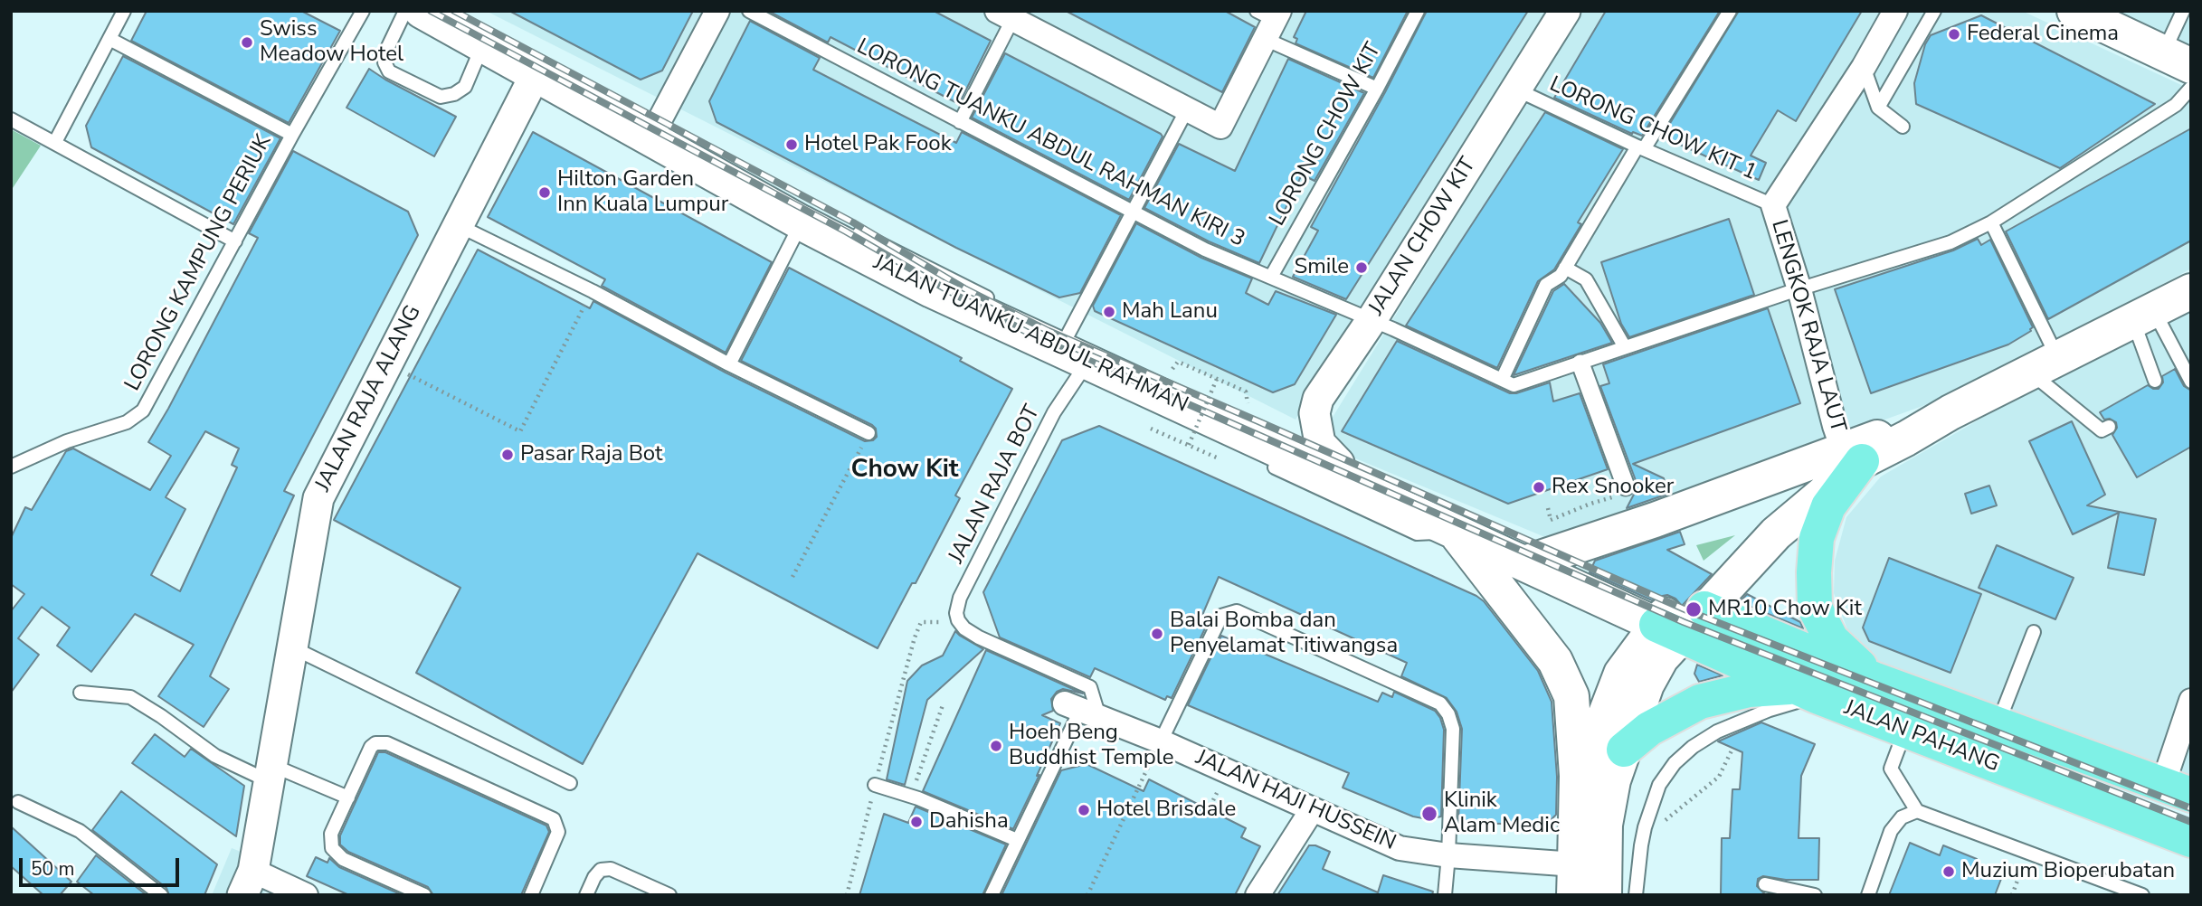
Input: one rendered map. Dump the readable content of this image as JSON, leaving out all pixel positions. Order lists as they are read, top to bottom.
{
  "streets": {
    "main road": ["JALAN TUANKU ABDUL RAHMAN", "JALAN PAHANG"],
    "street": [
      "JALAN CHOW KIT",
      "LENGKOK RAJA LAUT",
      "JALAN RAJA ALANG",
      "JALAN HAJI HUSSEIN"
    ],
    "lane": [
      "LORONG CHOW KIT 1",
      "LORONG CHOW KIT",
      "LORONG TUANKU ABDUL RAHMAN KIRI 3",
      "LORONG KAMPUNG PERIUK",
      "JALAN RAJA BOT"
    ]
  },
  "crossings": [
    ["LORONG CHOW KIT 1", "JALAN CHOW KIT"],
    ["LORONG CHOW KIT 1", "LENGKOK RAJA LAUT"],
    ["LORONG CHOW KIT", "LORONG TUANKU ABDUL RAHMAN KIRI 3"],
    ["LORONG TUANKU ABDUL RAHMAN KIRI 3", "JALAN CHOW KIT"],
    ["LORONG TUANKU ABDUL RAHMAN KIRI 3", "JALAN RAJA BOT"],
    ["JALAN TUANKU ABDUL RAHMAN", "JALAN RAJA ALANG"],
    ["JALAN TUANKU ABDUL RAHMAN", "JALAN RAJA BOT"],
    ["JALAN TUANKU ABDUL RAHMAN", "JALAN PAHANG"],
    ["JALAN RAJA BOT", "JALAN HAJI HUSSEIN"]
  ],
  "districts": ["Chow Kit"],
  "places": [
    "Federal Cinema",
    "Swiss Meadow Hotel",
    "Hotel Pak Fook",
    "Hilton Garden Inn Kuala Lumpur",
    "Smile",
    "Mah Lanu",
    "Pasar Raja Bot",
    "Rex Snooker",
    "MR10 Chow Kit",
    "Balai Bomba dan Penyelamat Titiwangsa",
    "Hoeh Beng Buddhist Temple",
    "Hotel Brisdale",
    "Klinik Alam Medic",
    "Dahisha",
    "Muzium Bioperubatan"
  ],
  "scale_bar": "50 m"
}
